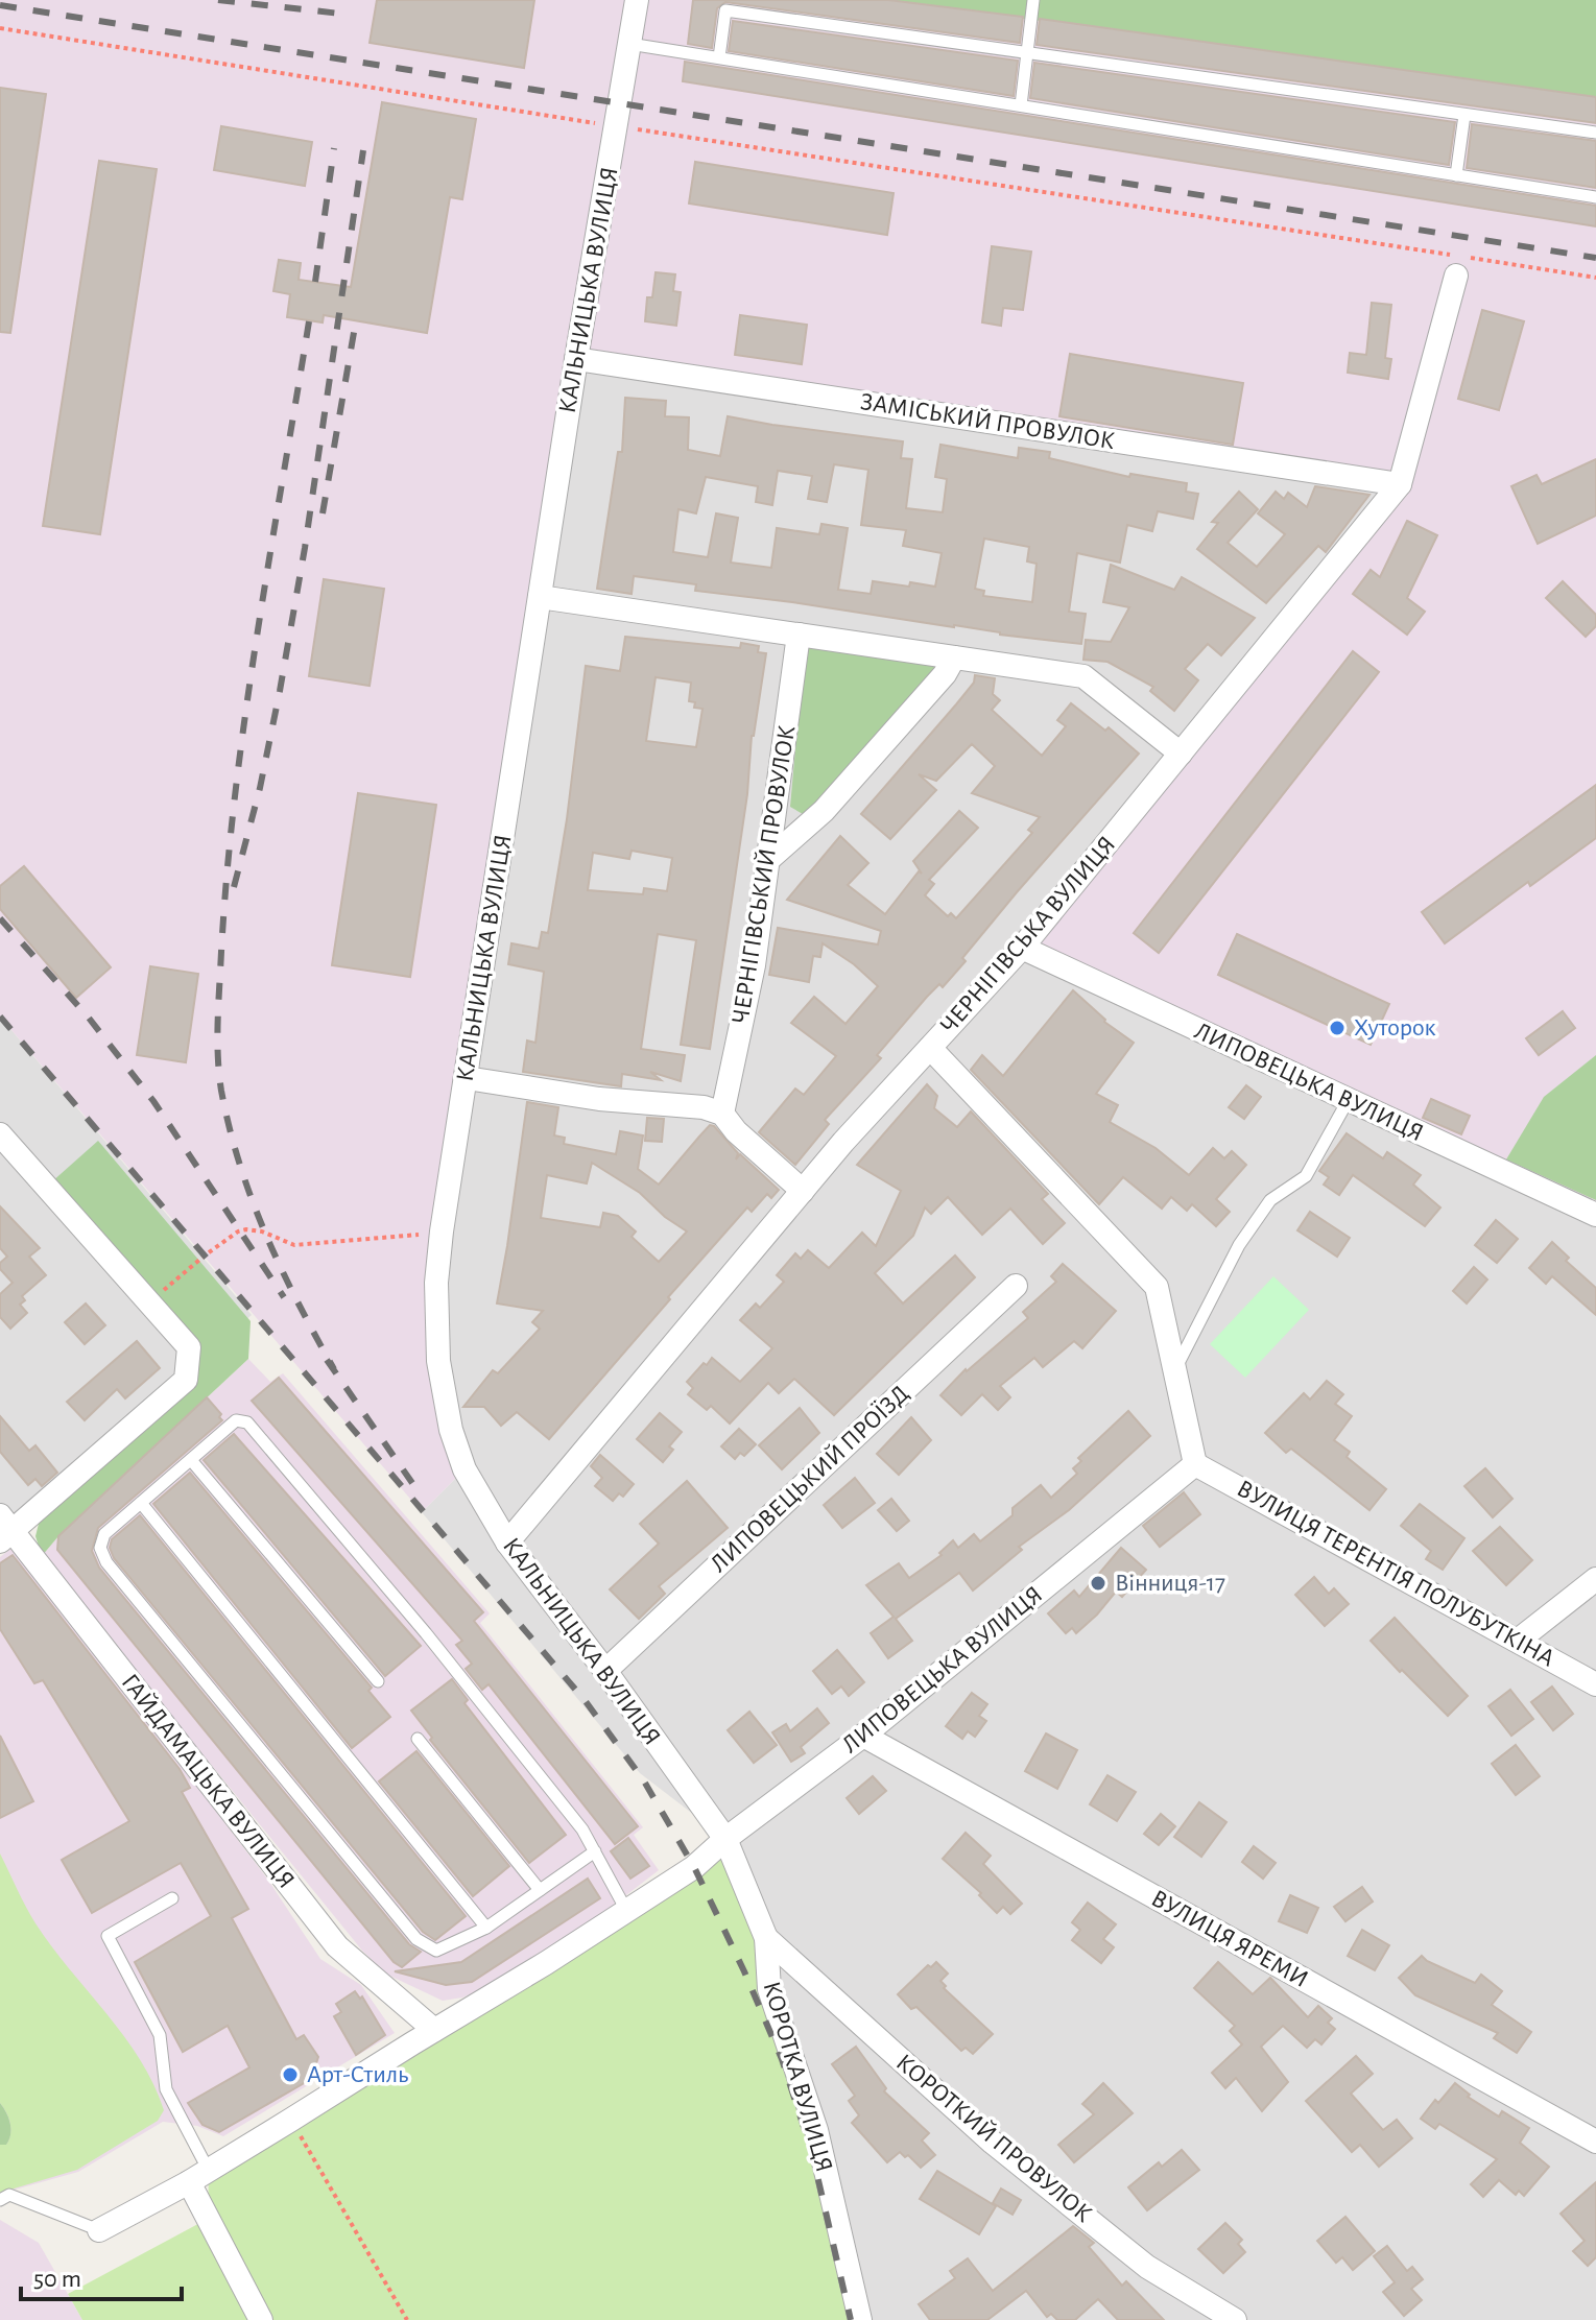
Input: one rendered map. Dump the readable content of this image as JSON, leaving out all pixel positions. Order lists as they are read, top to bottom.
{
  "streets": {
    "street": [
      "КАЛЬНИЦЬКА ВУЛИЦЯ",
      "ЗАМІСЬКИЙ ПРОВУЛОК",
      "ЧЕРНІГІВСЬКИЙ ПРОВУЛОК",
      "ЧЕРНІГІВСЬКА ВУЛИЦЯ",
      "ЛИПОВЕЦЬКА ВУЛИЦЯ",
      "ЛИПОВЕЦЬКИЙ ПРОЇЗД",
      "ВУЛИЦЯ ТЕРЕНТІЯ ПОЛУБУТКІНА",
      "ГАЙДАМАЦЬКА ВУЛИЦЯ",
      "ВУЛИЦЯ ЯРЕМИ",
      "КОРОТКА ВУЛИЦЯ",
      "КОРОТКИЙ ПРОВУЛОК"
    ]
  },
  "crossings": [
    ["КАЛЬНИЦЬКА ВУЛИЦЯ", "ЗАМІСЬКИЙ ПРОВУЛОК"],
    ["КАЛЬНИЦЬКА ВУЛИЦЯ", "ЧЕРНІГІВСЬКА ВУЛИЦЯ"],
    ["КАЛЬНИЦЬКА ВУЛИЦЯ", "ЛИПОВЕЦЬКА ВУЛИЦЯ"],
    ["КАЛЬНИЦЬКА ВУЛИЦЯ", "ЛИПОВЕЦЬКИЙ ПРОЇЗД"],
    ["КАЛЬНИЦЬКА ВУЛИЦЯ", "КОРОТКА ВУЛИЦЯ"],
    ["ЗАМІСЬКИЙ ПРОВУЛОК", "ЧЕРНІГІВСЬКА ВУЛИЦЯ"],
    ["ЧЕРНІГІВСЬКА ВУЛИЦЯ", "ЛИПОВЕЦЬКА ВУЛИЦЯ"],
    ["ЛИПОВЕЦЬКА ВУЛИЦЯ", "ВУЛИЦЯ ТЕРЕНТІЯ ПОЛУБУТКІНА"],
    ["ЛИПОВЕЦЬКА ВУЛИЦЯ", "ГАЙДАМАЦЬКА ВУЛИЦЯ"],
    ["ЛИПОВЕЦЬКА ВУЛИЦЯ", "ВУЛИЦЯ ЯРЕМИ"],
    ["ЛИПОВЕЦЬКА ВУЛИЦЯ", "КОРОТКА ВУЛИЦЯ"],
    ["КОРОТКА ВУЛИЦЯ", "КОРОТКИЙ ПРОВУЛОК"]
  ],
  "places": ["Хуторок", "Вінниця-17", "Арт-Стиль"],
  "scale_bar": "50 m"
}
